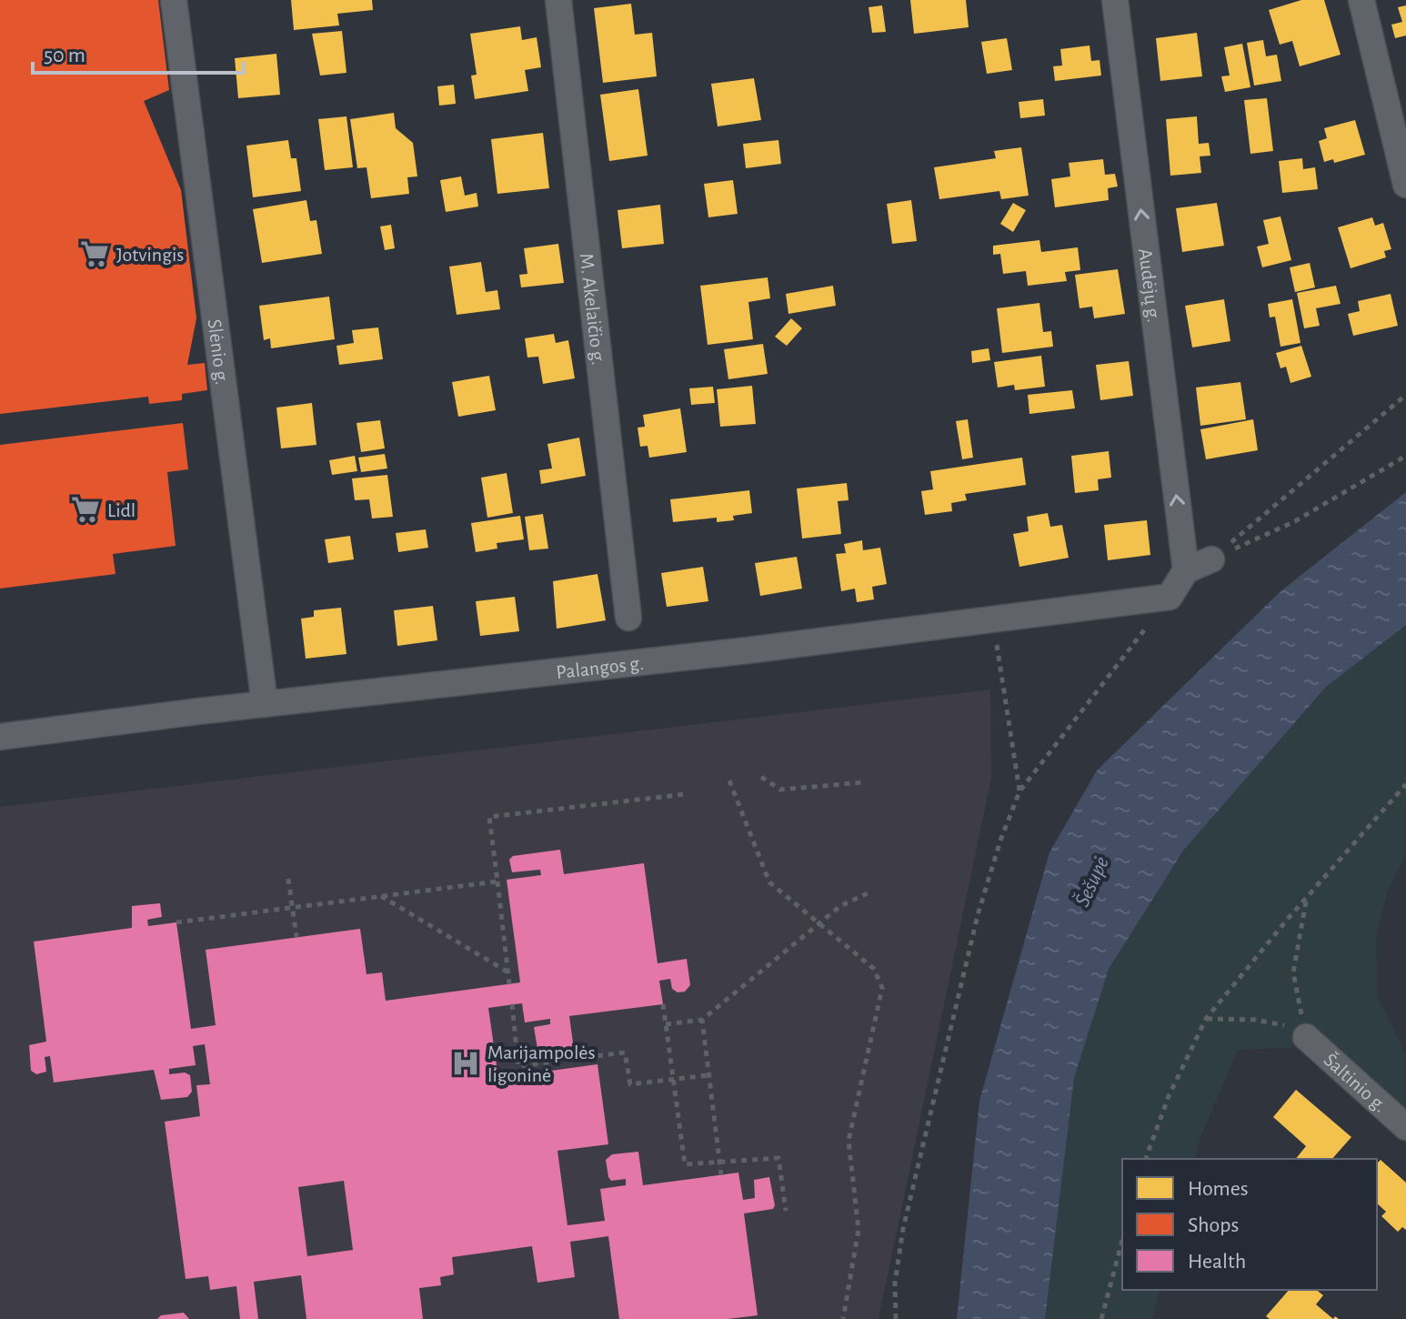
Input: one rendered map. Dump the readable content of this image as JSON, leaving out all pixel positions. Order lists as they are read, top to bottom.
{
  "streets": {
    "street": [
      "Audėjų g.",
      "M. Akelaičio g.",
      "Slėnio g.",
      "Palangos g.",
      "Šaltinio g."
    ]
  },
  "crossings": [
    ["Slėnio g.", "Palangos g."]
  ],
  "one_way": ["Audėjų g."],
  "water": ["Šešupė"],
  "places": {
    "supermarket": ["Jotvingis", "Lidl"],
    "hospital": ["Marijampolės ligoninė"]
  },
  "legend": ["Homes", "Shops", "Health"],
  "scale_bar": "50 m"
}
